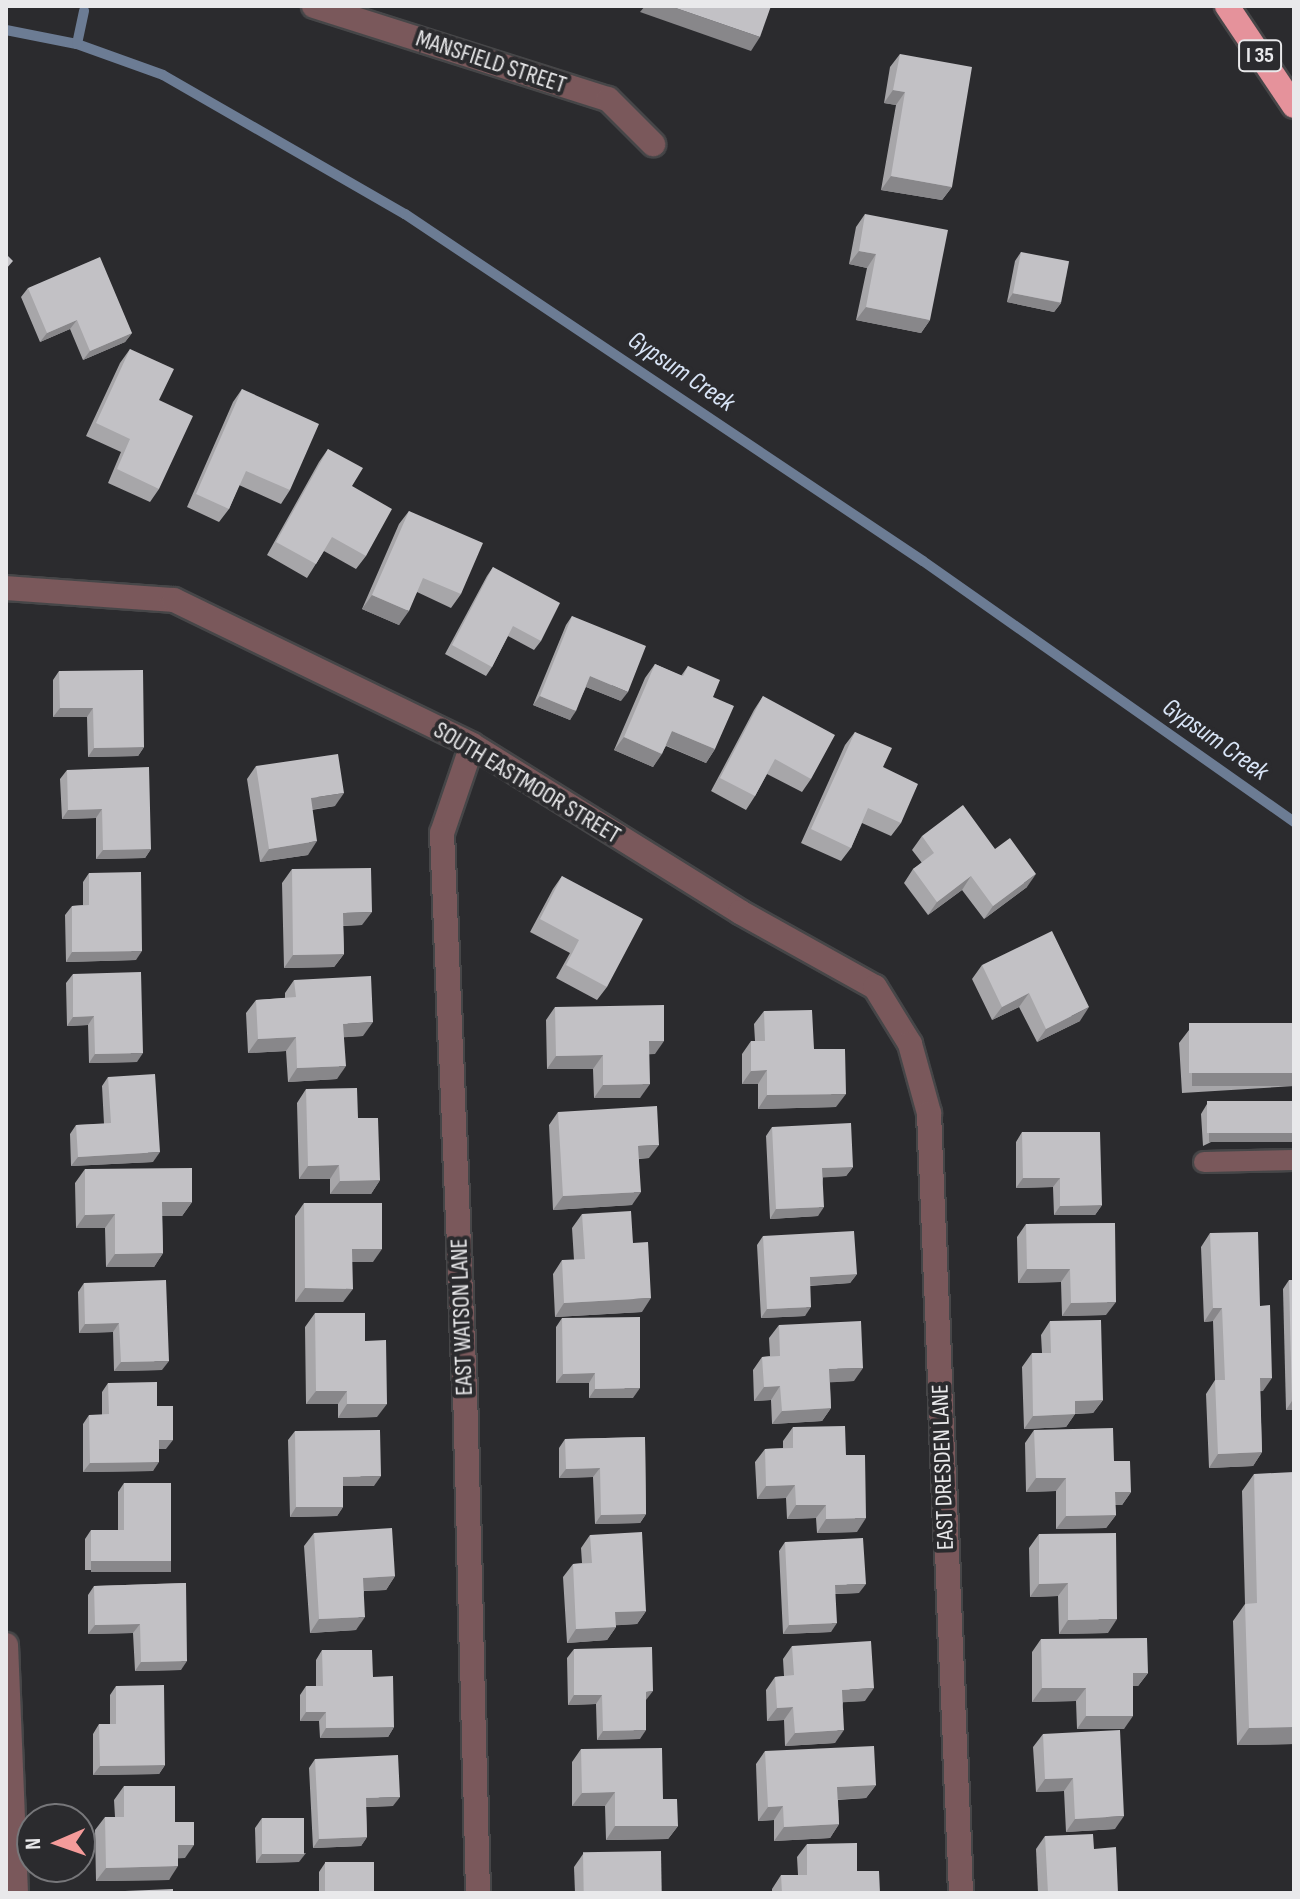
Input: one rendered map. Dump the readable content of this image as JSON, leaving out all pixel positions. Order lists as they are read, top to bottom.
{
  "streets": {
    "highway": ["I 35"],
    "street": [
      "MANSFIELD STREET",
      "SOUTH EASTMOOR STREET",
      "EAST WATSON LANE",
      "EAST DRESDEN LANE"
    ]
  },
  "crossings": [
    ["SOUTH EASTMOOR STREET", "EAST WATSON LANE"],
    ["SOUTH EASTMOOR STREET", "EAST DRESDEN LANE"]
  ],
  "water": ["Gypsum Creek"],
  "north": "left"
}
